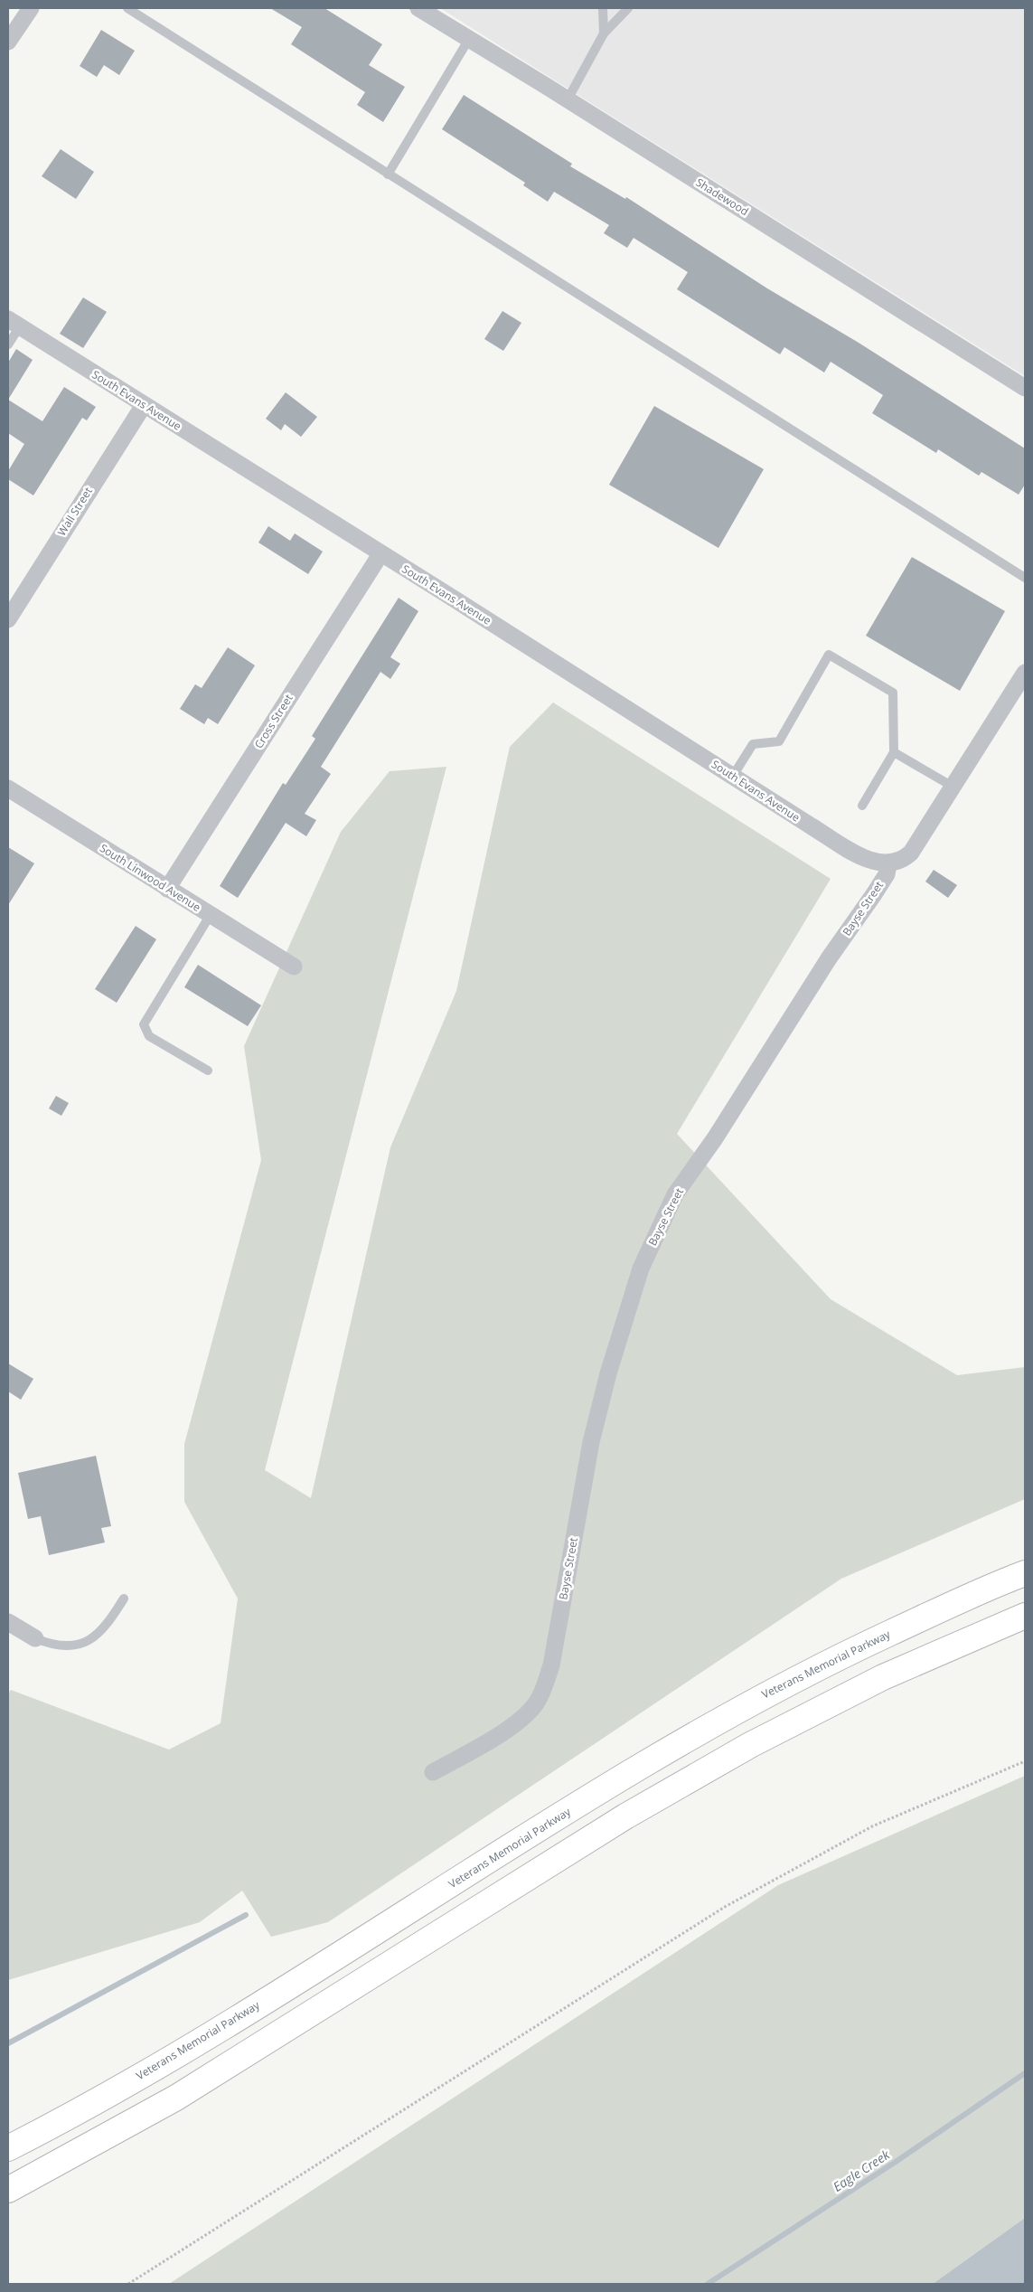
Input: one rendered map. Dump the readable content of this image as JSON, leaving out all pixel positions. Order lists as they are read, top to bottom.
{
  "streets": {
    "highway": ["Veterans Memorial Parkway"],
    "street": [
      "Shadewood",
      "South Evans Avenue",
      "Wall Street",
      "Cross Street",
      "South Linwood Avenue",
      "Bayse Street"
    ]
  },
  "crossings": [
    ["South Evans Avenue", "Wall Street"],
    ["South Evans Avenue", "Cross Street"],
    ["South Evans Avenue", "Bayse Street"],
    ["Cross Street", "South Linwood Avenue"]
  ],
  "water": ["Eagle Creek"]
}
